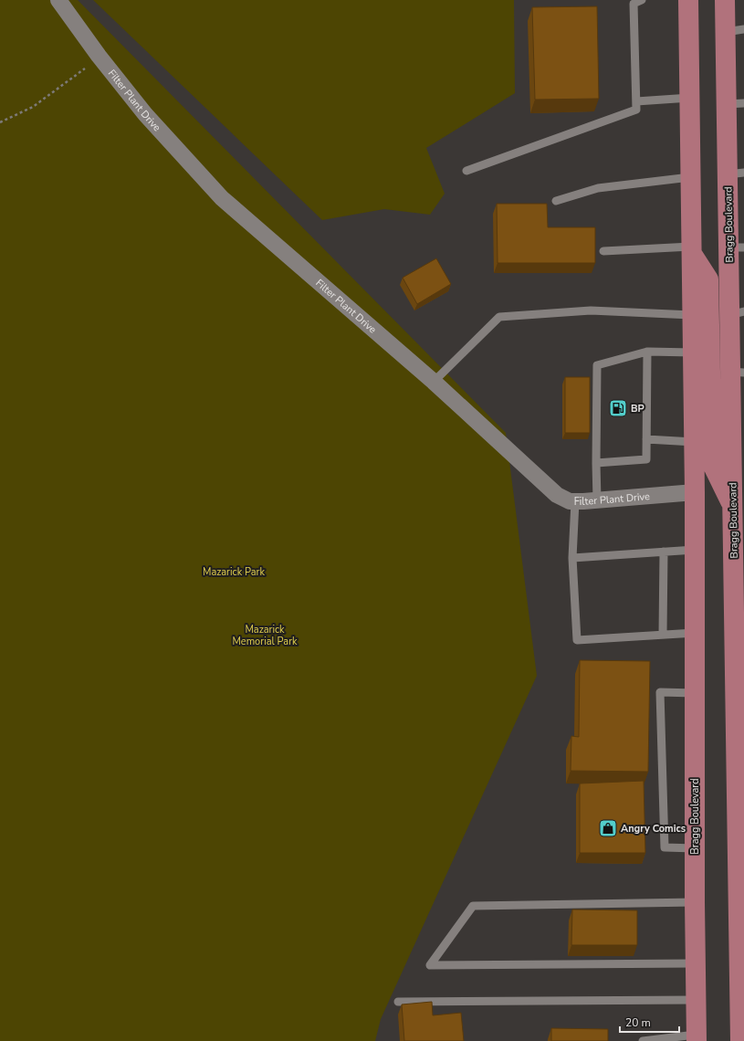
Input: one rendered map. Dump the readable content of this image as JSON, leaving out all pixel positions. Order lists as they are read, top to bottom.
{
  "streets": {
    "main road": ["Bragg Boulevard"],
    "street": ["Filter Plant Drive"]
  },
  "crossings": [
    ["Filter Plant Drive", "Bragg Boulevard"]
  ],
  "parks": ["Mazarick Park", "Mazarick Memorial Park"],
  "places": {
    "fuel station": ["BP"],
    "shop": ["Angry Comics"]
  },
  "scale_bar": "20 m"
}
